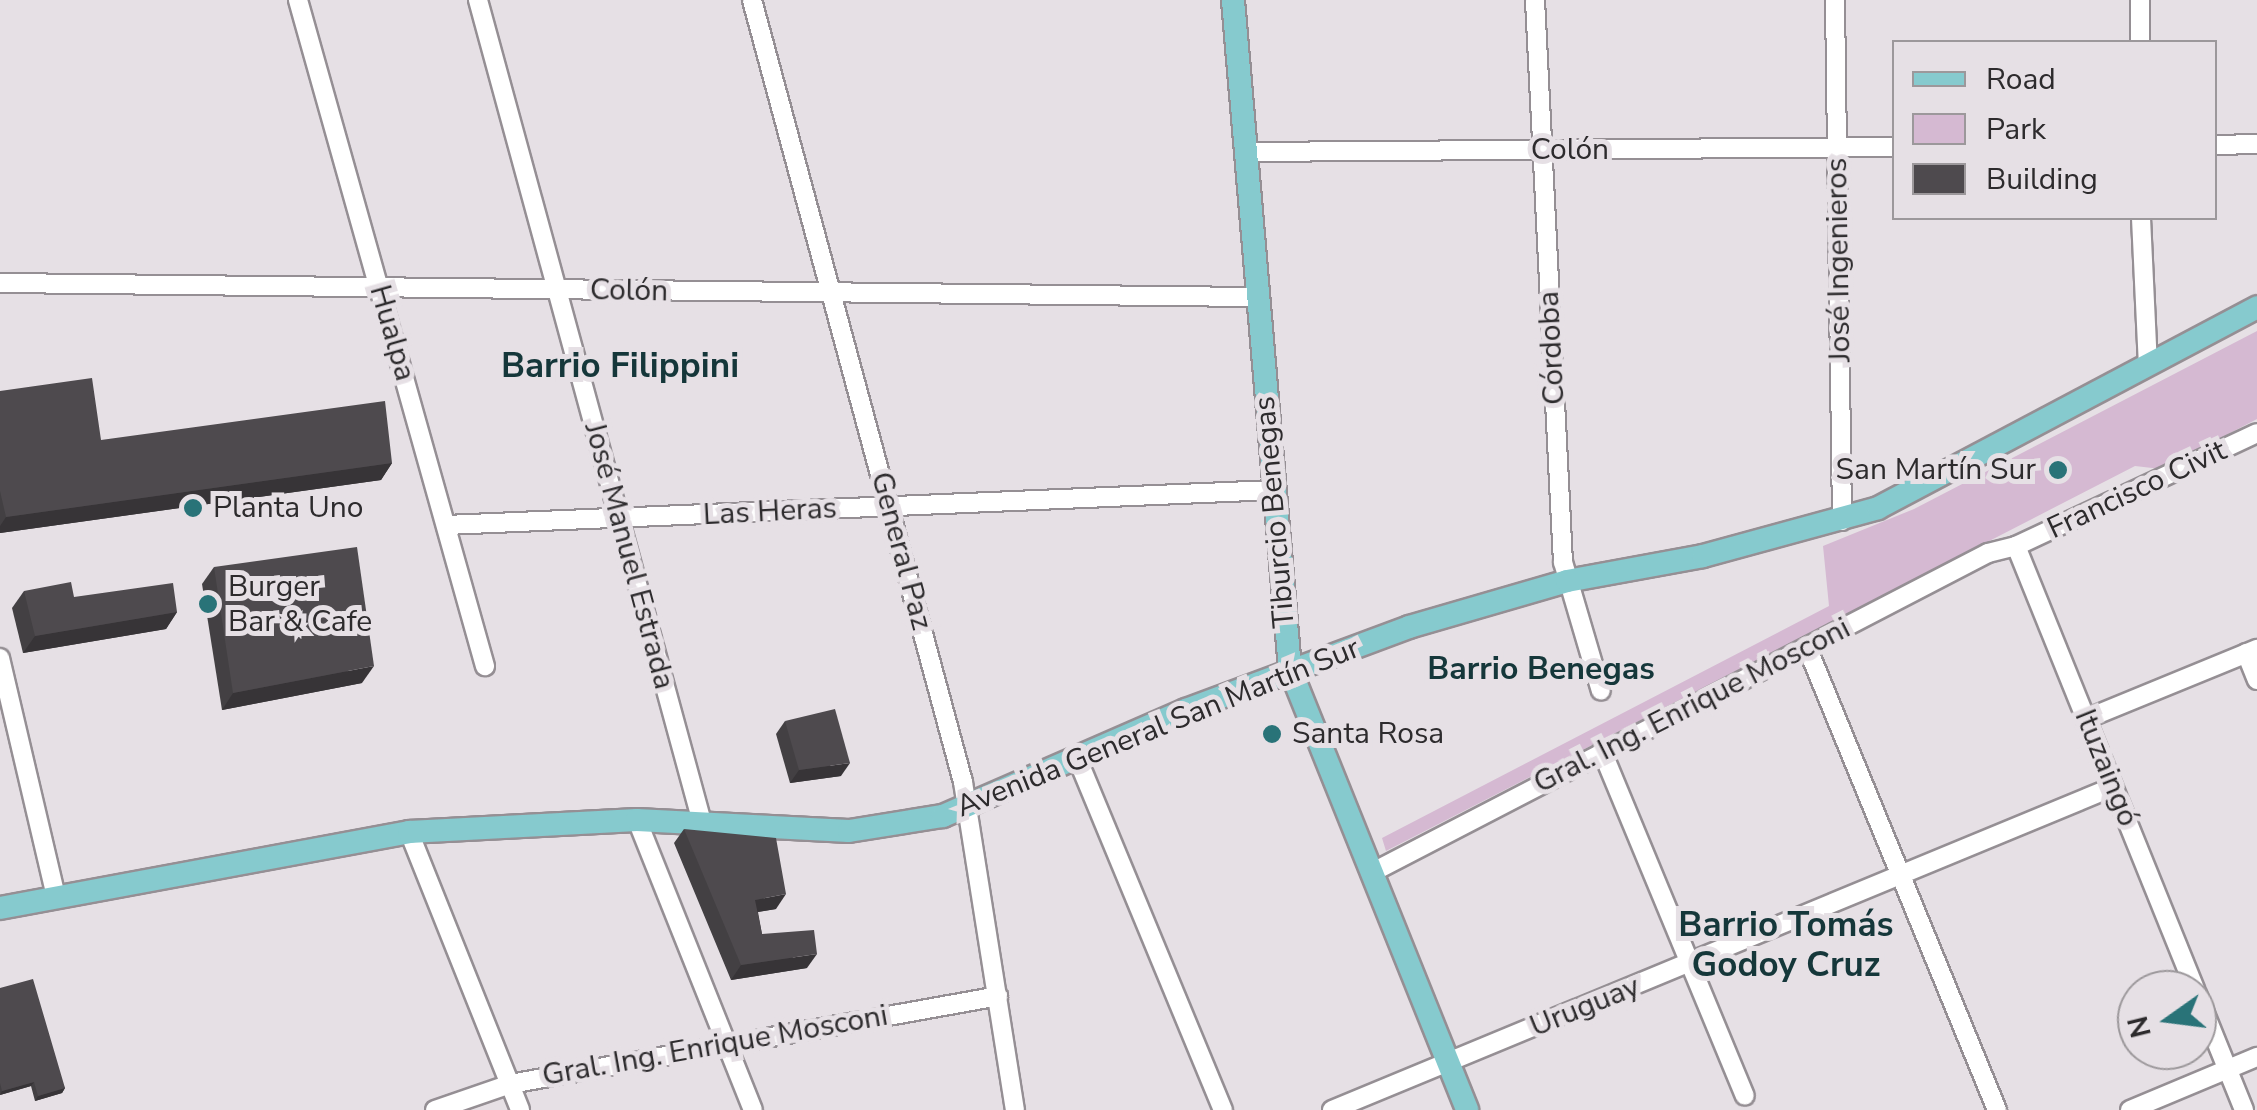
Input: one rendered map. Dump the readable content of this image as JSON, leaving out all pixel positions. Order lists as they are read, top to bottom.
{
  "streets": {
    "main road": ["Tiburcio Benegas", "Avenida General San Martín Sur"],
    "street": [
      "Colón",
      "José Ingenieros",
      "Hualpa",
      "Córdoba",
      "Francisco Civit",
      "Las Heras",
      "General Paz",
      "José Manuel Estrada",
      "Gral. Ing. Enrique Mosconi",
      "Ituzaingó",
      "Uruguay"
    ]
  },
  "crossings": [
    ["Colón", "José Ingenieros"],
    ["Colón", "Hualpa"],
    ["Colón", "Córdoba"],
    ["Colón", "Tiburcio Benegas"],
    ["Colón", "General Paz"],
    ["Colón", "José Manuel Estrada"],
    ["José Ingenieros", "Avenida General San Martín Sur"],
    ["Hualpa", "Las Heras"],
    ["Córdoba", "Avenida General San Martín Sur"],
    ["Francisco Civit", "Gral. Ing. Enrique Mosconi"],
    ["Francisco Civit", "Ituzaingó"],
    ["Las Heras", "Tiburcio Benegas"],
    ["Las Heras", "General Paz"],
    ["Las Heras", "José Manuel Estrada"],
    ["Tiburcio Benegas", "Gral. Ing. Enrique Mosconi"],
    ["Tiburcio Benegas", "Avenida General San Martín Sur"],
    ["Tiburcio Benegas", "Uruguay"],
    ["General Paz", "Gral. Ing. Enrique Mosconi"],
    ["General Paz", "Avenida General San Martín Sur"],
    ["José Manuel Estrada", "Avenida General San Martín Sur"],
    ["Gral. Ing. Enrique Mosconi", "Ituzaingó"],
    ["Ituzaingó", "Uruguay"]
  ],
  "districts": ["Barrio Filippini", "Barrio Benegas", "Barrio Tomás Godoy Cruz"],
  "places": [
    "San Martín Sur",
    "Planta Uno",
    "Burger Bar & Cafe",
    "Santa Rosa"
  ],
  "legend": ["Road", "Park", "Building"],
  "north": "left"
}
